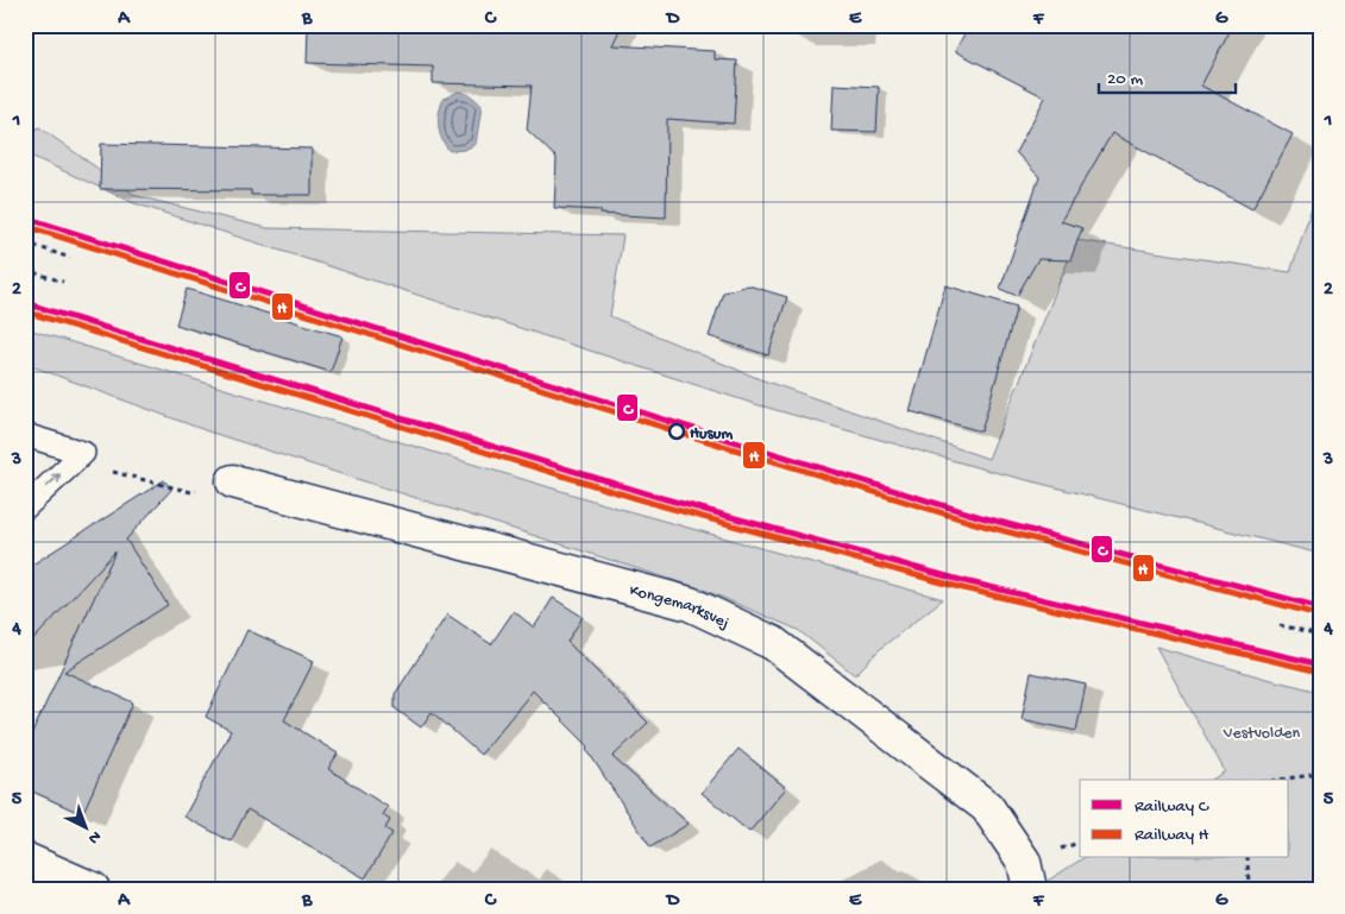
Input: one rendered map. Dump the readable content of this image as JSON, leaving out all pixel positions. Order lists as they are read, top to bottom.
{
  "streets": {
    "street": ["Kongemarksvej"]
  },
  "parks": ["Vestvolden"],
  "places": ["Husum"],
  "lines": ["rail line C", "rail line H"],
  "legend": ["Railway C", "Railway H"],
  "scale_bar": "20 m",
  "north": "bottom right",
  "grid": {
    "columns": [
      "A",
      "B",
      "C",
      "D",
      "E",
      "F",
      "G"
    ],
    "rows": [
      "1",
      "2",
      "3",
      "4",
      "5"
    ]
  }
}
